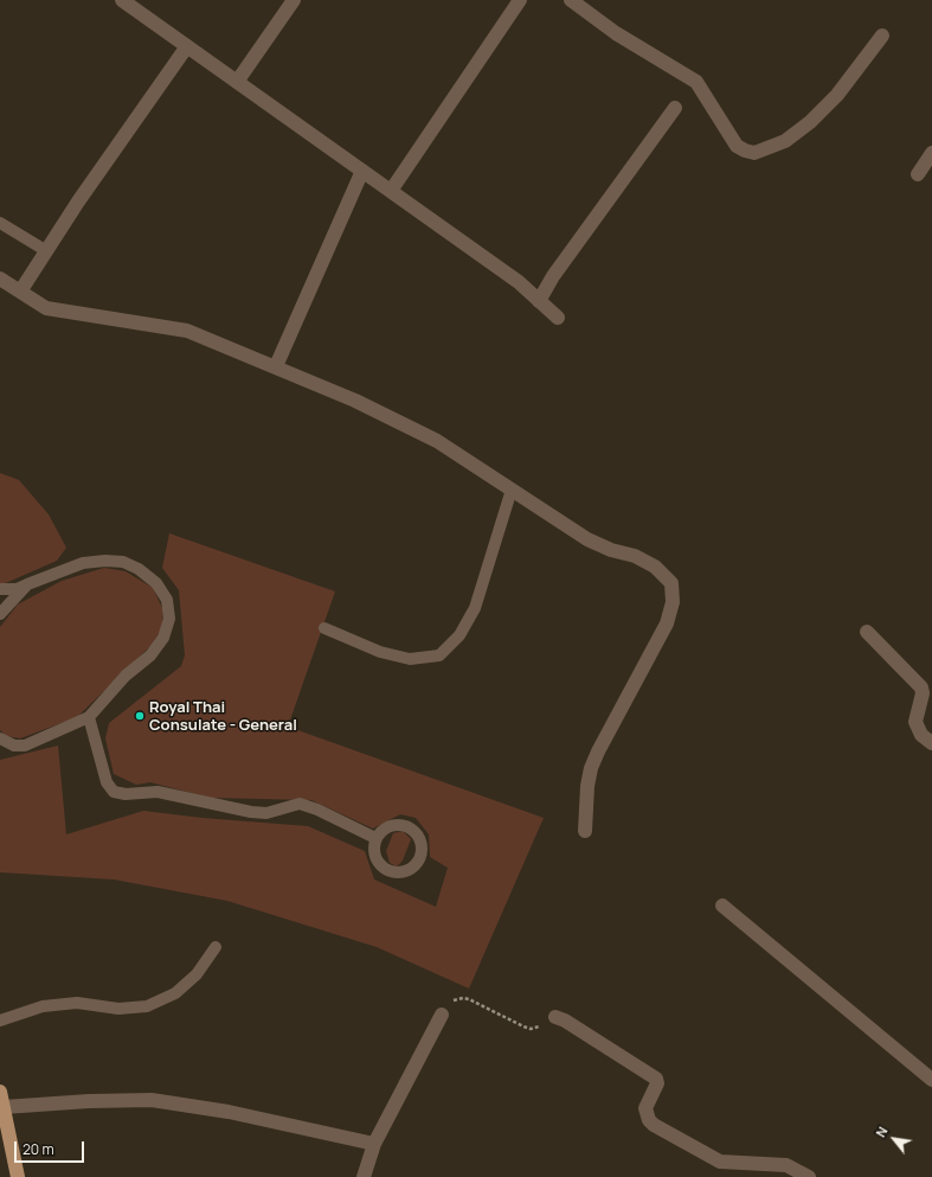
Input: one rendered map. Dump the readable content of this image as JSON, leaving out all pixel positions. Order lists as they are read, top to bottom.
{
  "places": ["Royal Thai Consulate - General"],
  "scale_bar": "20 m",
  "north": "top left"
}
